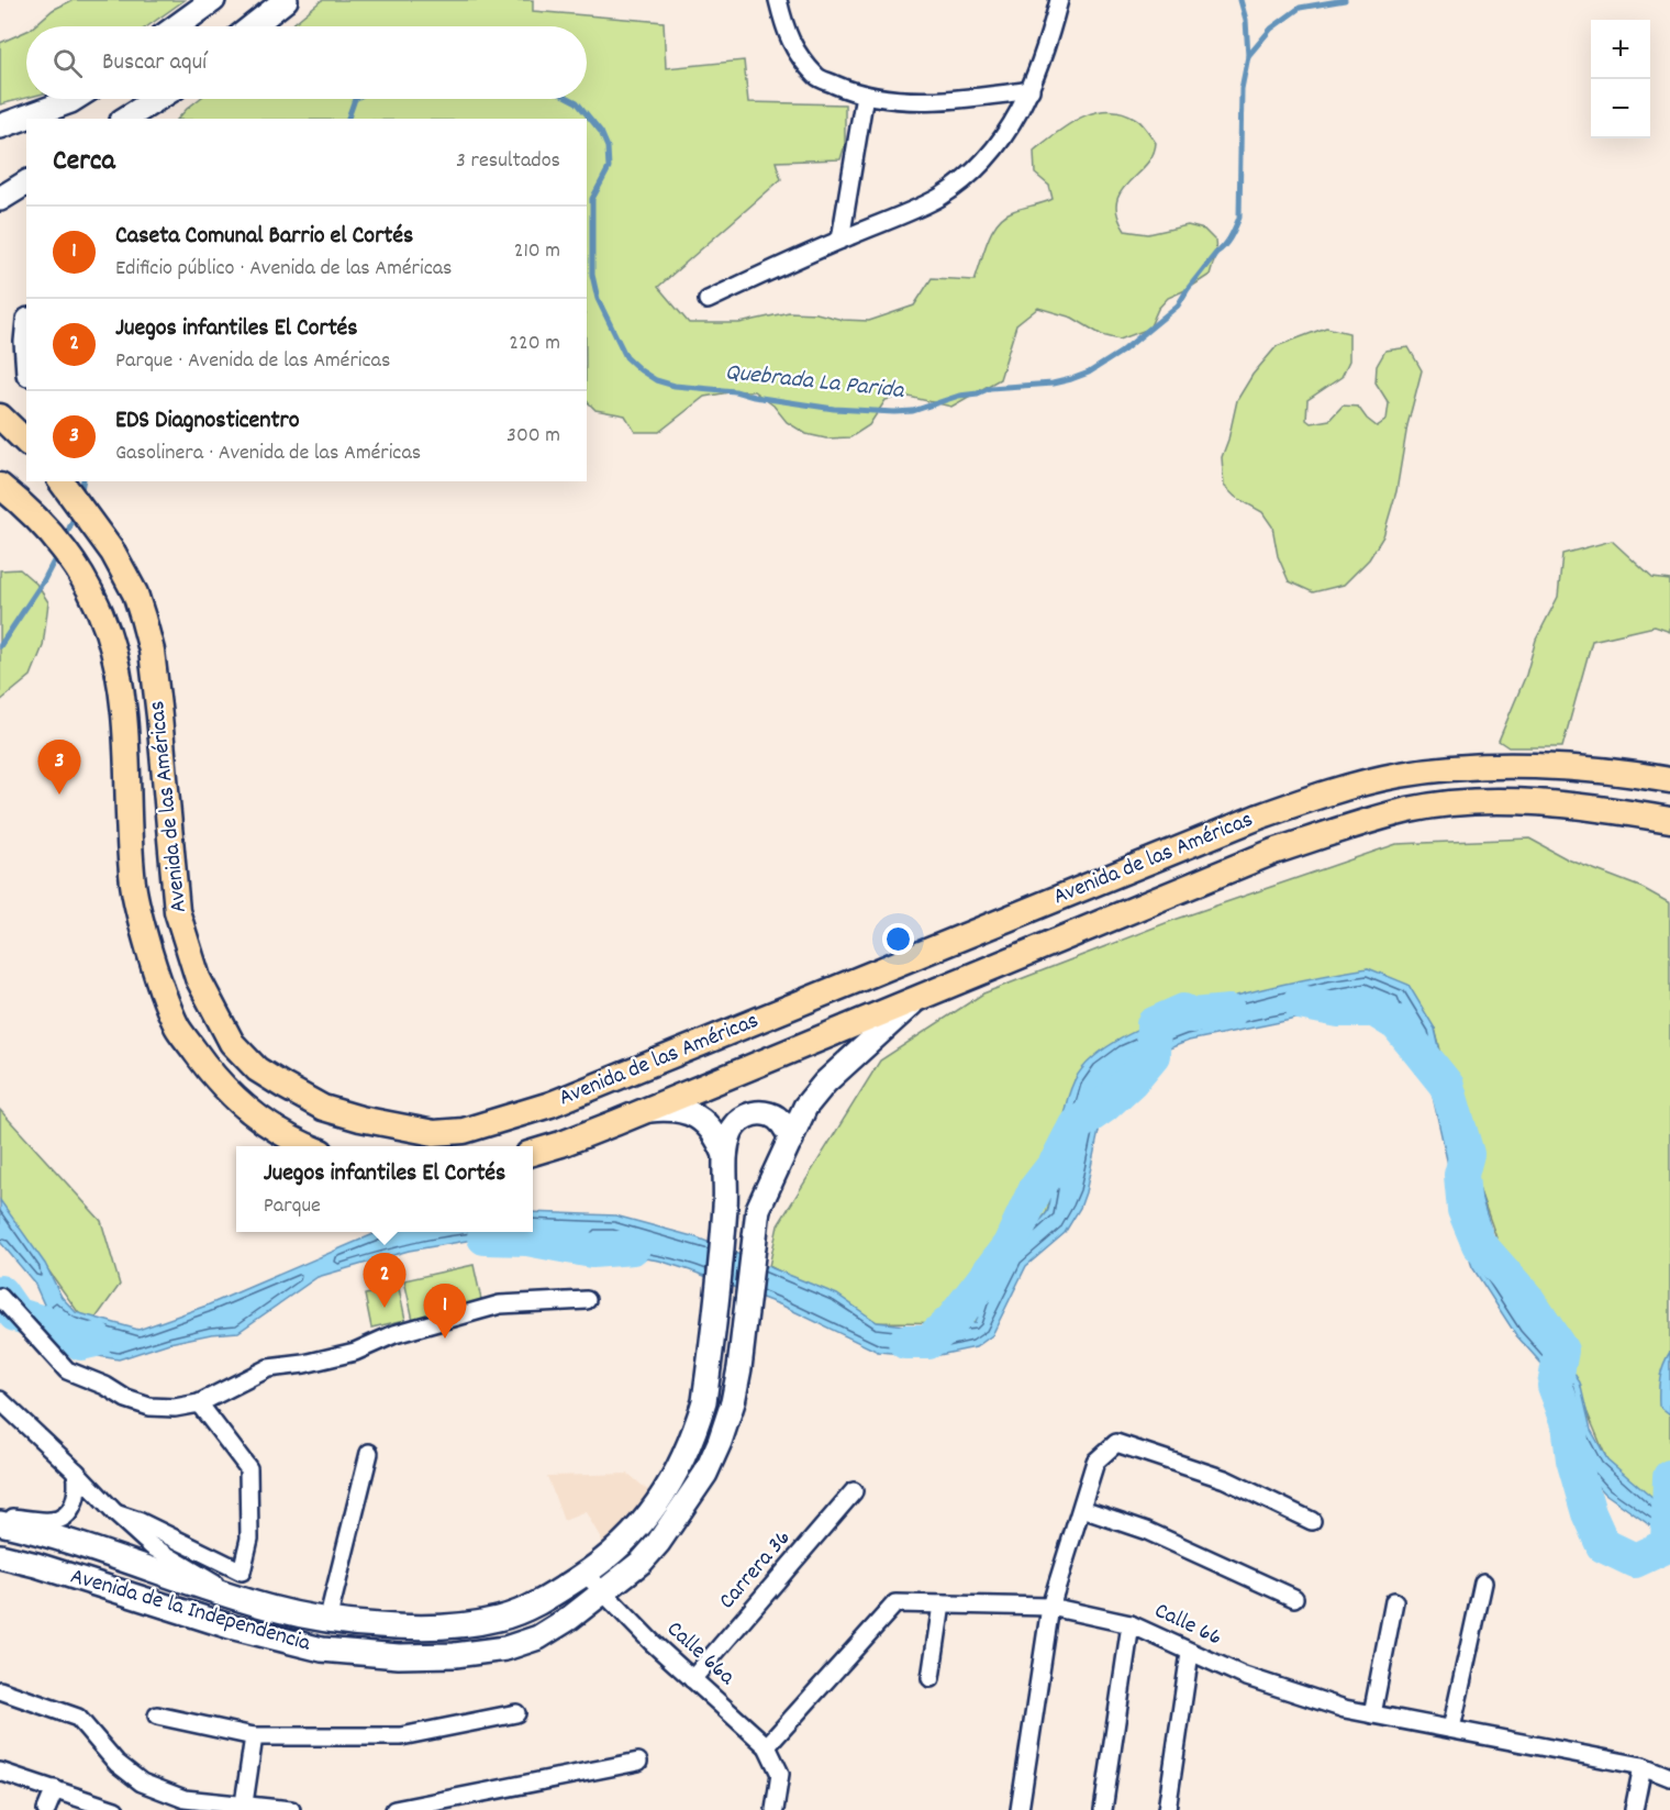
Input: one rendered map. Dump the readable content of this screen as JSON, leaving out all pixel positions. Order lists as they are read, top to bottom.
{
  "streets": {
    "main road": ["Avenida de las Américas", "Avenida de la Independencia"],
    "street": ["Carrera 36", "Calle 66", "Calle 66a"]
  },
  "crossings": [
    ["Avenida de las Américas", "Avenida de la Independencia"],
    ["Carrera 36", "Calle 66a"],
    ["Avenida de la Independencia", "Calle 66a"],
    ["Calle 66", "Calle 66a"]
  ],
  "water": ["Quebrada La Parida"],
  "page": {
    "map_buttons": ["+", "−"],
    "search": "Buscar aquí",
    "heading": ["Cerca", "3 resultados"],
    "list": [
      {
        "mark": "1",
        "name": "Caseta Comunal Barrio el Cortés",
        "note": "Edificio público · Avenida de las Américas",
        "value": "210 m"
      },
      {
        "mark": "2",
        "name": "Juegos infantiles El Cortés",
        "note": "Parque · Avenida de las Américas",
        "value": "220 m"
      },
      {
        "mark": "3",
        "name": "EDS Diagnosticentro",
        "note": "Gasolinera · Avenida de las Américas",
        "value": "300 m"
      }
    ],
    "pins": ["3", "2", "1"],
    "popup": ["Juegos infantiles El Cortés", "Parque"]
  }
}
